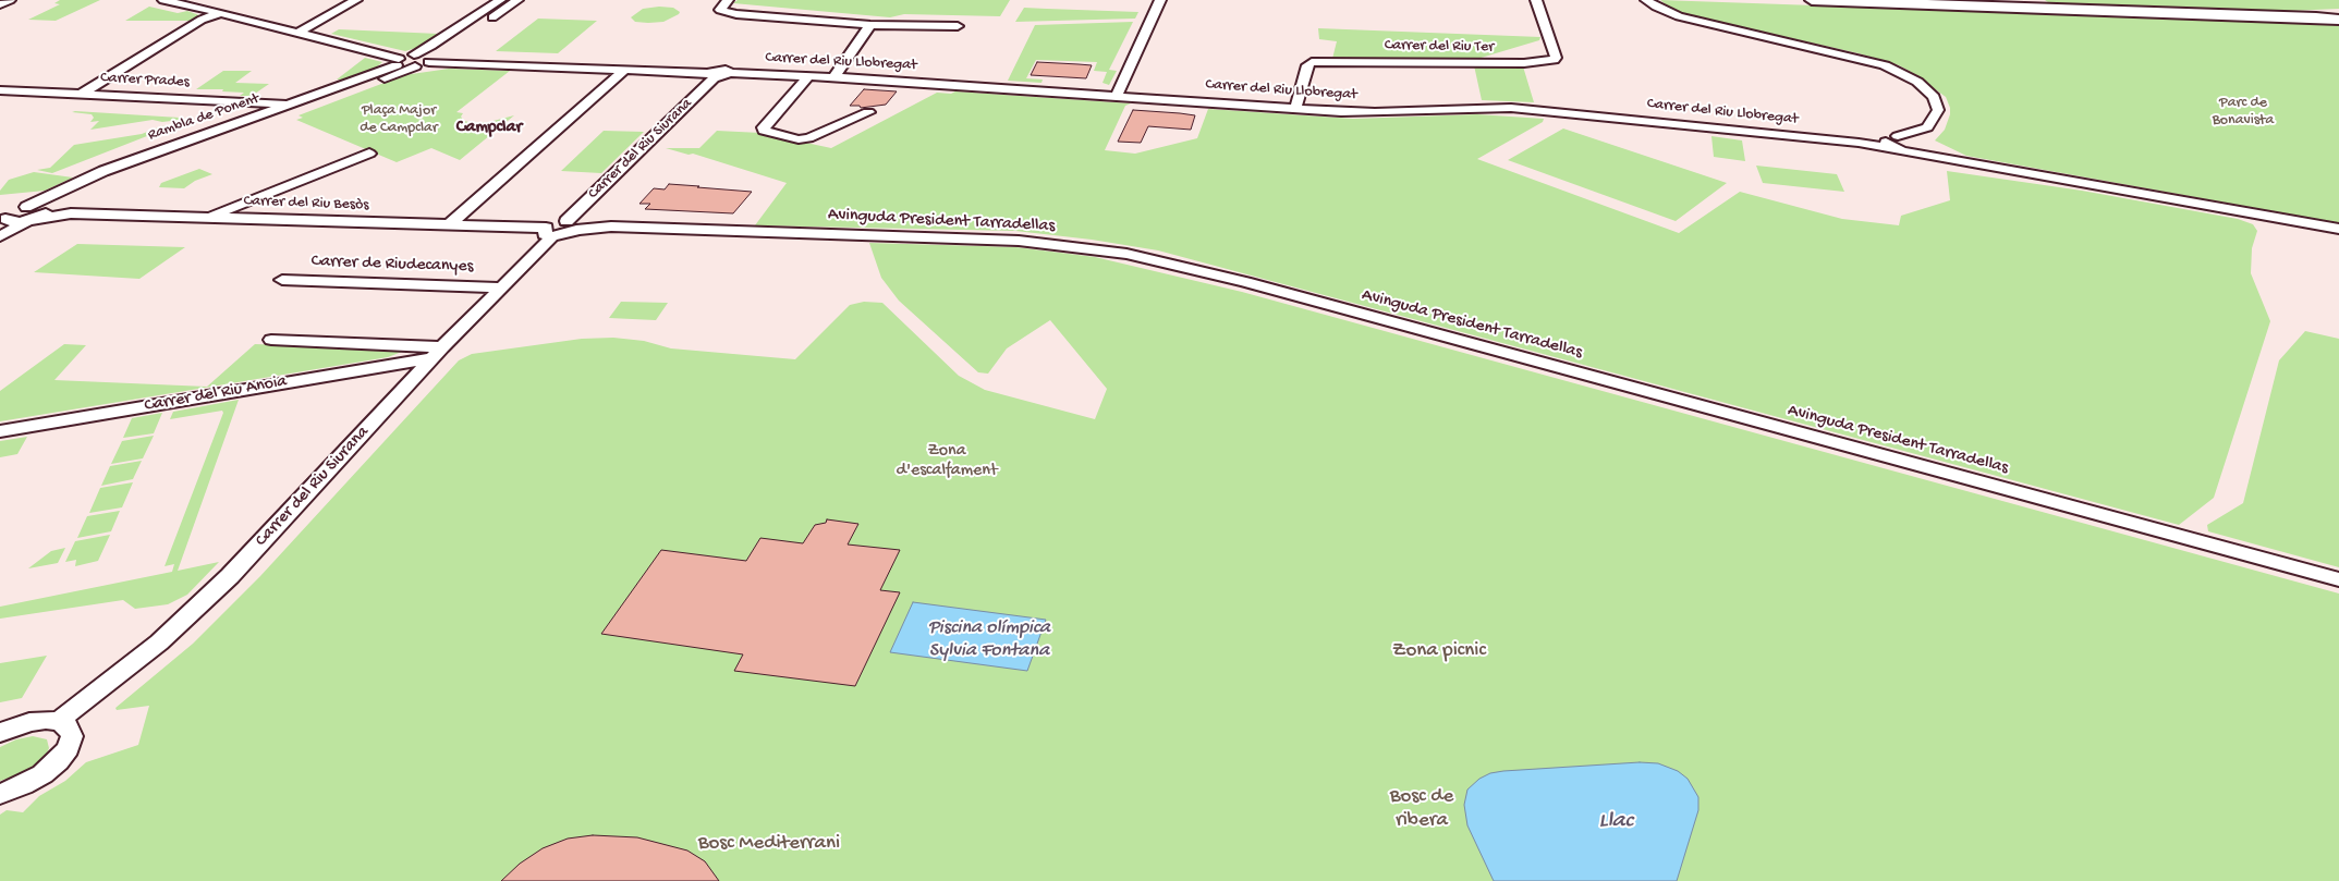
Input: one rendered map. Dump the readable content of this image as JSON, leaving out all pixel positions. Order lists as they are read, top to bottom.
{
  "streets": {
    "street": [
      "Carrer del Riu Ter",
      "Carrer del Riu Llobregat",
      "Carrer Prades",
      "Rambla de Ponent",
      "Carrer del Riu Siurana",
      "Carrer del Riu Besòs",
      "Avinguda President Tarradellas",
      "Carrer de Riudecanyes",
      "Carrer del Riu Anoia"
    ]
  },
  "crossings": [
    ["Carrer del Riu Ter", "Carrer del Riu Llobregat"],
    ["Carrer Prades", "Rambla de Ponent"],
    ["Rambla de Ponent", "Carrer del Riu Besòs"],
    ["Carrer del Riu Siurana", "Carrer del Riu Besòs"],
    ["Carrer del Riu Siurana", "Avinguda President Tarradellas"],
    ["Carrer del Riu Siurana", "Carrer de Riudecanyes"],
    ["Carrer del Riu Siurana", "Carrer del Riu Anoia"],
    ["Carrer del Riu Besòs", "Avinguda President Tarradellas"]
  ],
  "districts": ["Campclar"],
  "water": ["Piscina olímpica Sylvia Fontana", "Llac"],
  "parks": [
    "Parc de Bonavista",
    "Plaça Major de Campclar",
    "Zona d'escalfament",
    "Zona picnic",
    "Bosc de ribera",
    "Bosc Mediterrani"
  ]
}
